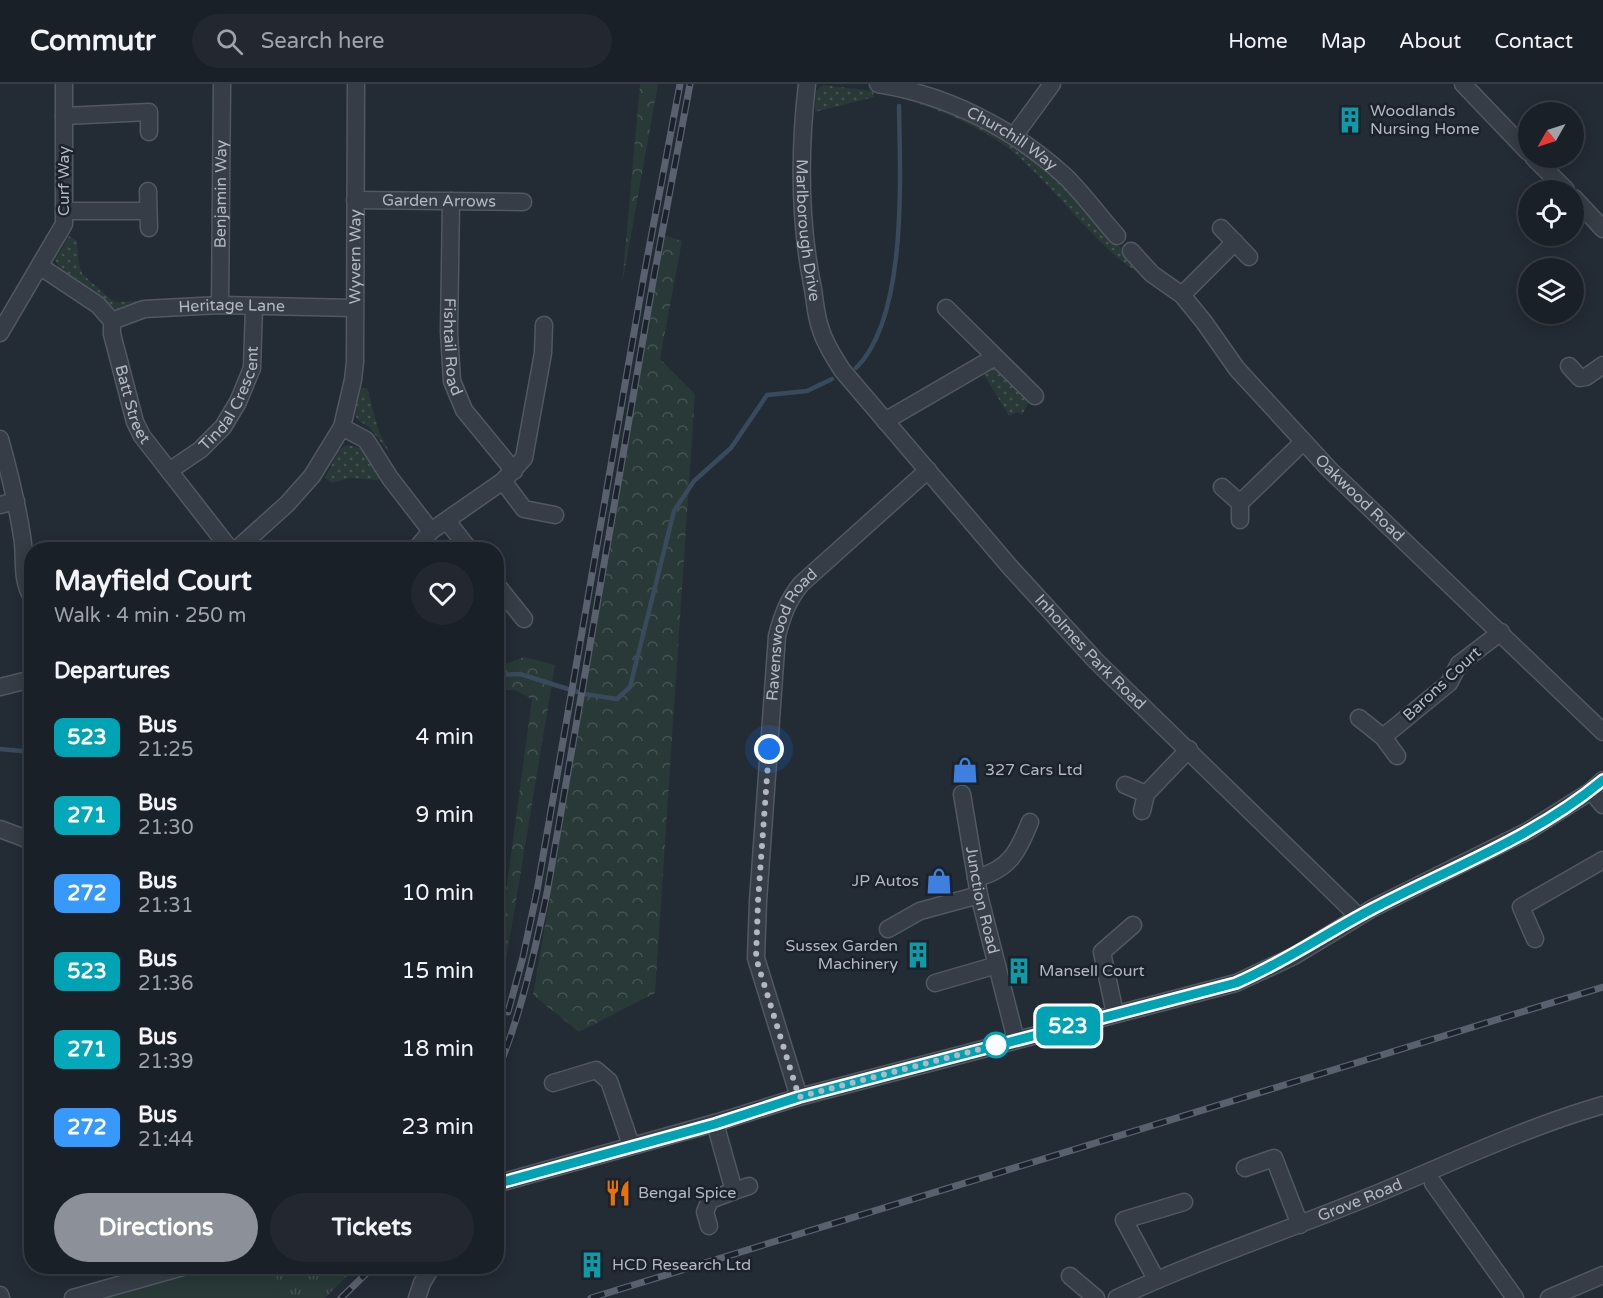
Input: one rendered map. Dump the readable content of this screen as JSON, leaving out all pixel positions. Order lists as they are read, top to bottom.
{
  "streets": {
    "street": [
      "Churchill Way",
      "Curf Way",
      "Benjamin Way",
      "Garden Arrows",
      "Marlborough Drive",
      "Wyvern Way",
      "Heritage Lane",
      "Fishtail Road",
      "Tindal Crescent",
      "Batt Street",
      "Oakwood Road",
      "Ravenswood Road",
      "Inholmes Park Road",
      "Barons Court",
      "Junction Road",
      "Grove Road"
    ]
  },
  "crossings": [
    ["Benjamin Way", "Heritage Lane"],
    ["Garden Arrows", "Wyvern Way"],
    ["Garden Arrows", "Fishtail Road"],
    ["Marlborough Drive", "Inholmes Park Road"],
    ["Wyvern Way", "Heritage Lane"],
    ["Heritage Lane", "Tindal Crescent"],
    ["Heritage Lane", "Batt Street"],
    ["Tindal Crescent", "Batt Street"],
    ["Oakwood Road", "Barons Court"],
    ["Ravenswood Road", "Inholmes Park Road"]
  ],
  "places": {
    "building": [
      "Woodlands Nursing Home",
      "Sussex Garden Machinery",
      "Mansell Court",
      "HCD Research Ltd"
    ],
    "shop": ["327 Cars Ltd", "JP Autos"],
    "restaurant": ["Bengal Spice"]
  },
  "lines": ["bus line 523"],
  "north": "bottom left",
  "page": {
    "header": "Commutr",
    "search": "Search here",
    "nav": [
      "Home",
      "Map",
      "About",
      "Contact"
    ],
    "on_map": "523",
    "heading": [
      ["Mayfield Court", "Walk · 4 min · 250 m"],
      "Departures"
    ],
    "list": [
      {
        "mark": "523",
        "name": "Bus",
        "note": "21:25",
        "value": "4 min"
      },
      {
        "mark": "271",
        "name": "Bus",
        "note": "21:30",
        "value": "9 min"
      },
      {
        "mark": "272",
        "name": "Bus",
        "note": "21:31",
        "value": "10 min"
      },
      {
        "mark": "523",
        "name": "Bus",
        "note": "21:36",
        "value": "15 min"
      },
      {
        "mark": "271",
        "name": "Bus",
        "note": "21:39",
        "value": "18 min"
      },
      {
        "mark": "272",
        "name": "Bus",
        "note": "21:44",
        "value": "23 min"
      }
    ],
    "buttons": ["Directions", "Tickets"]
  }
}
